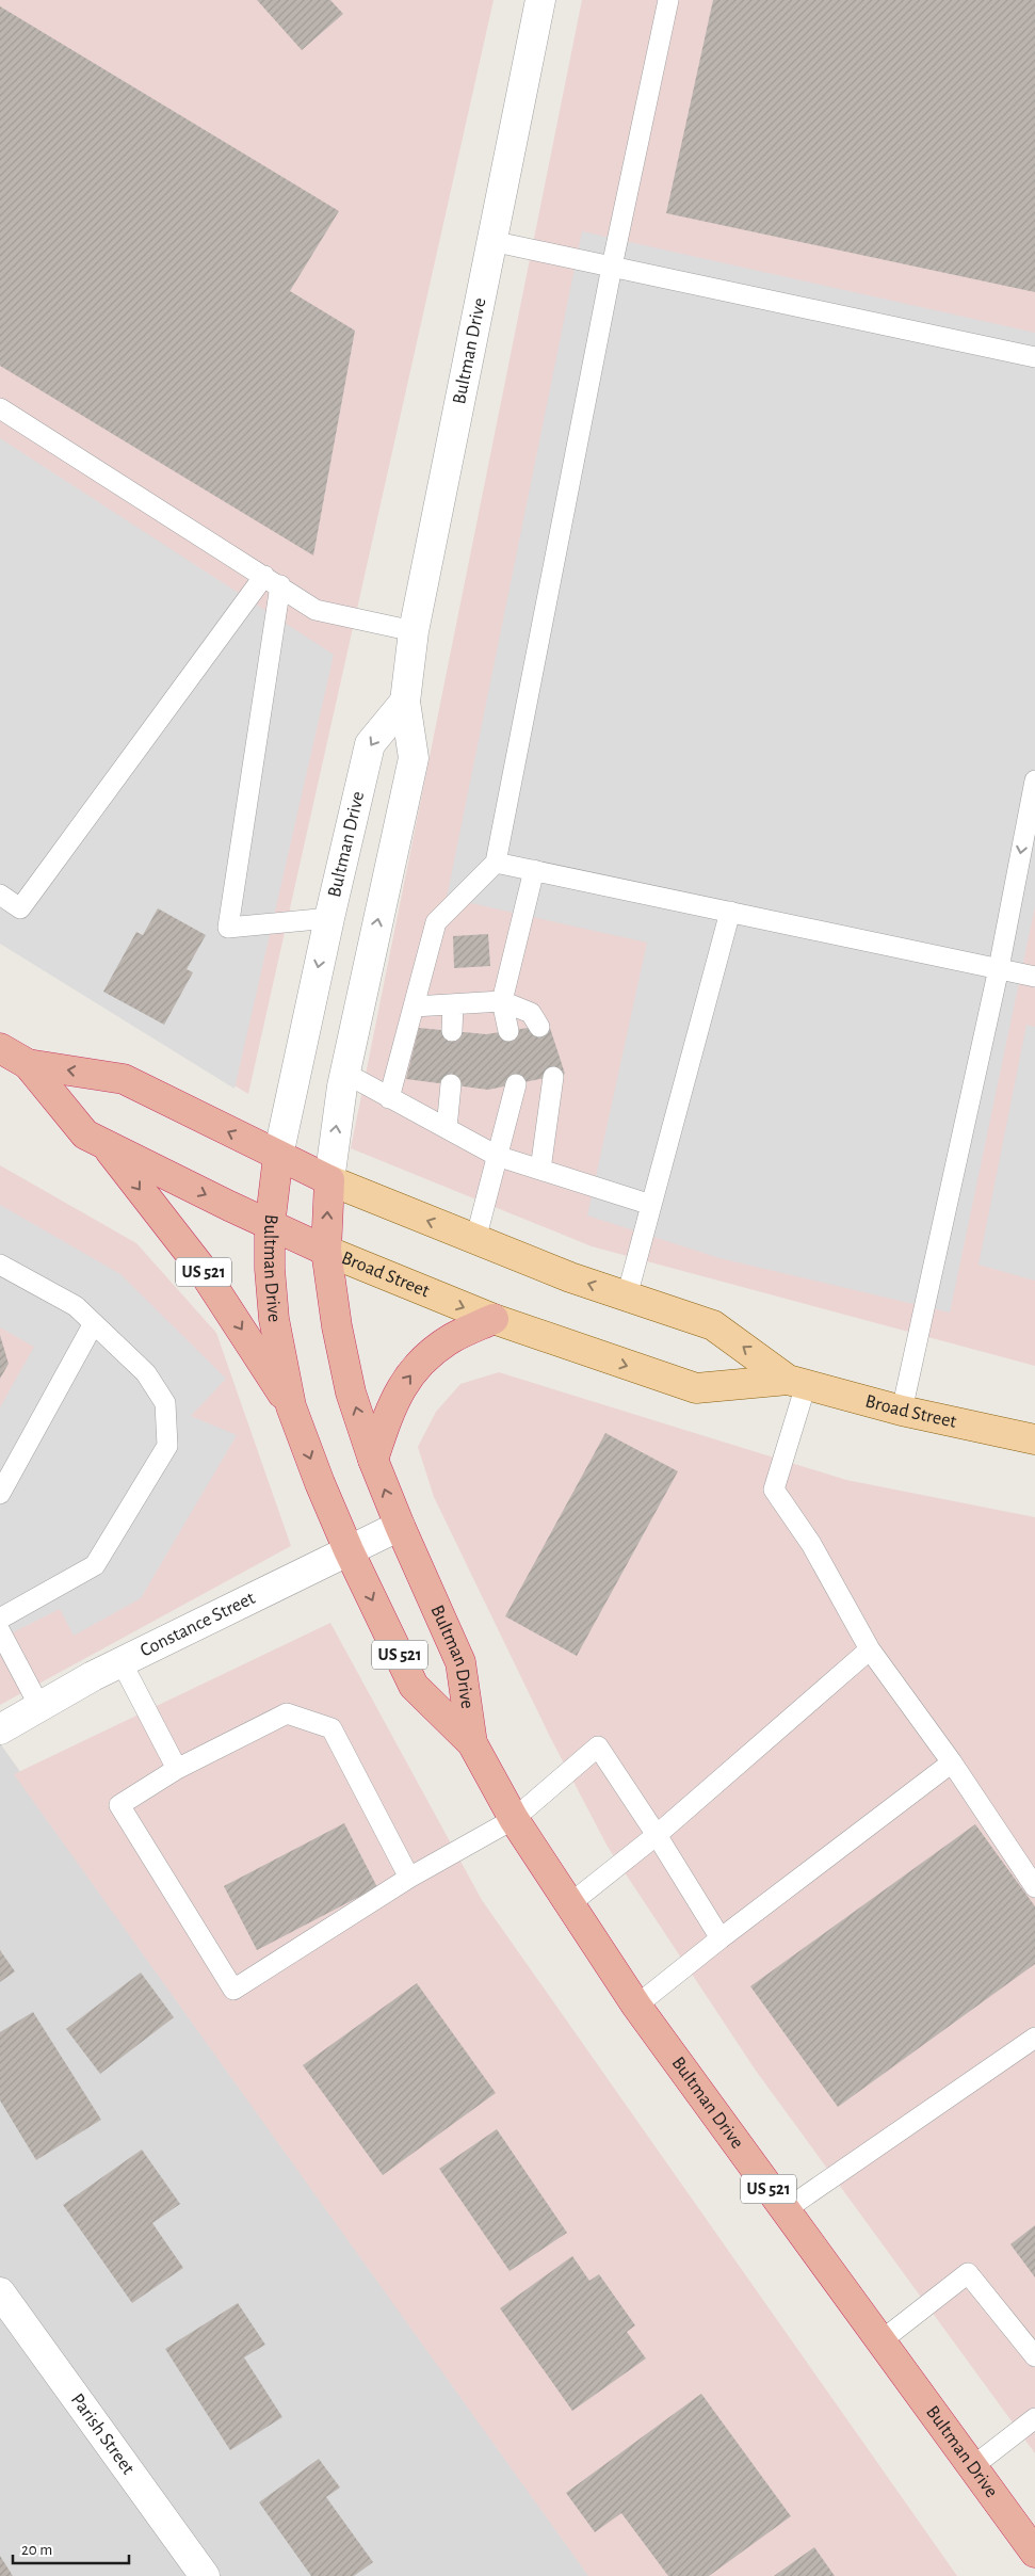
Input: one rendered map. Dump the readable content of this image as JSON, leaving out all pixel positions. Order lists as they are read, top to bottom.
{
  "streets": {
    "highway": ["Bultman Drive", "US 521", "Broad Street"],
    "street": ["Constance Street", "Parish Street"]
  },
  "crossings": [
    ["Bultman Drive", "US 521"],
    ["Bultman Drive", "Broad Street"],
    ["Bultman Drive", "Constance Street"],
    ["US 521", "Broad Street"]
  ],
  "scale_bar": "20 m"
}
